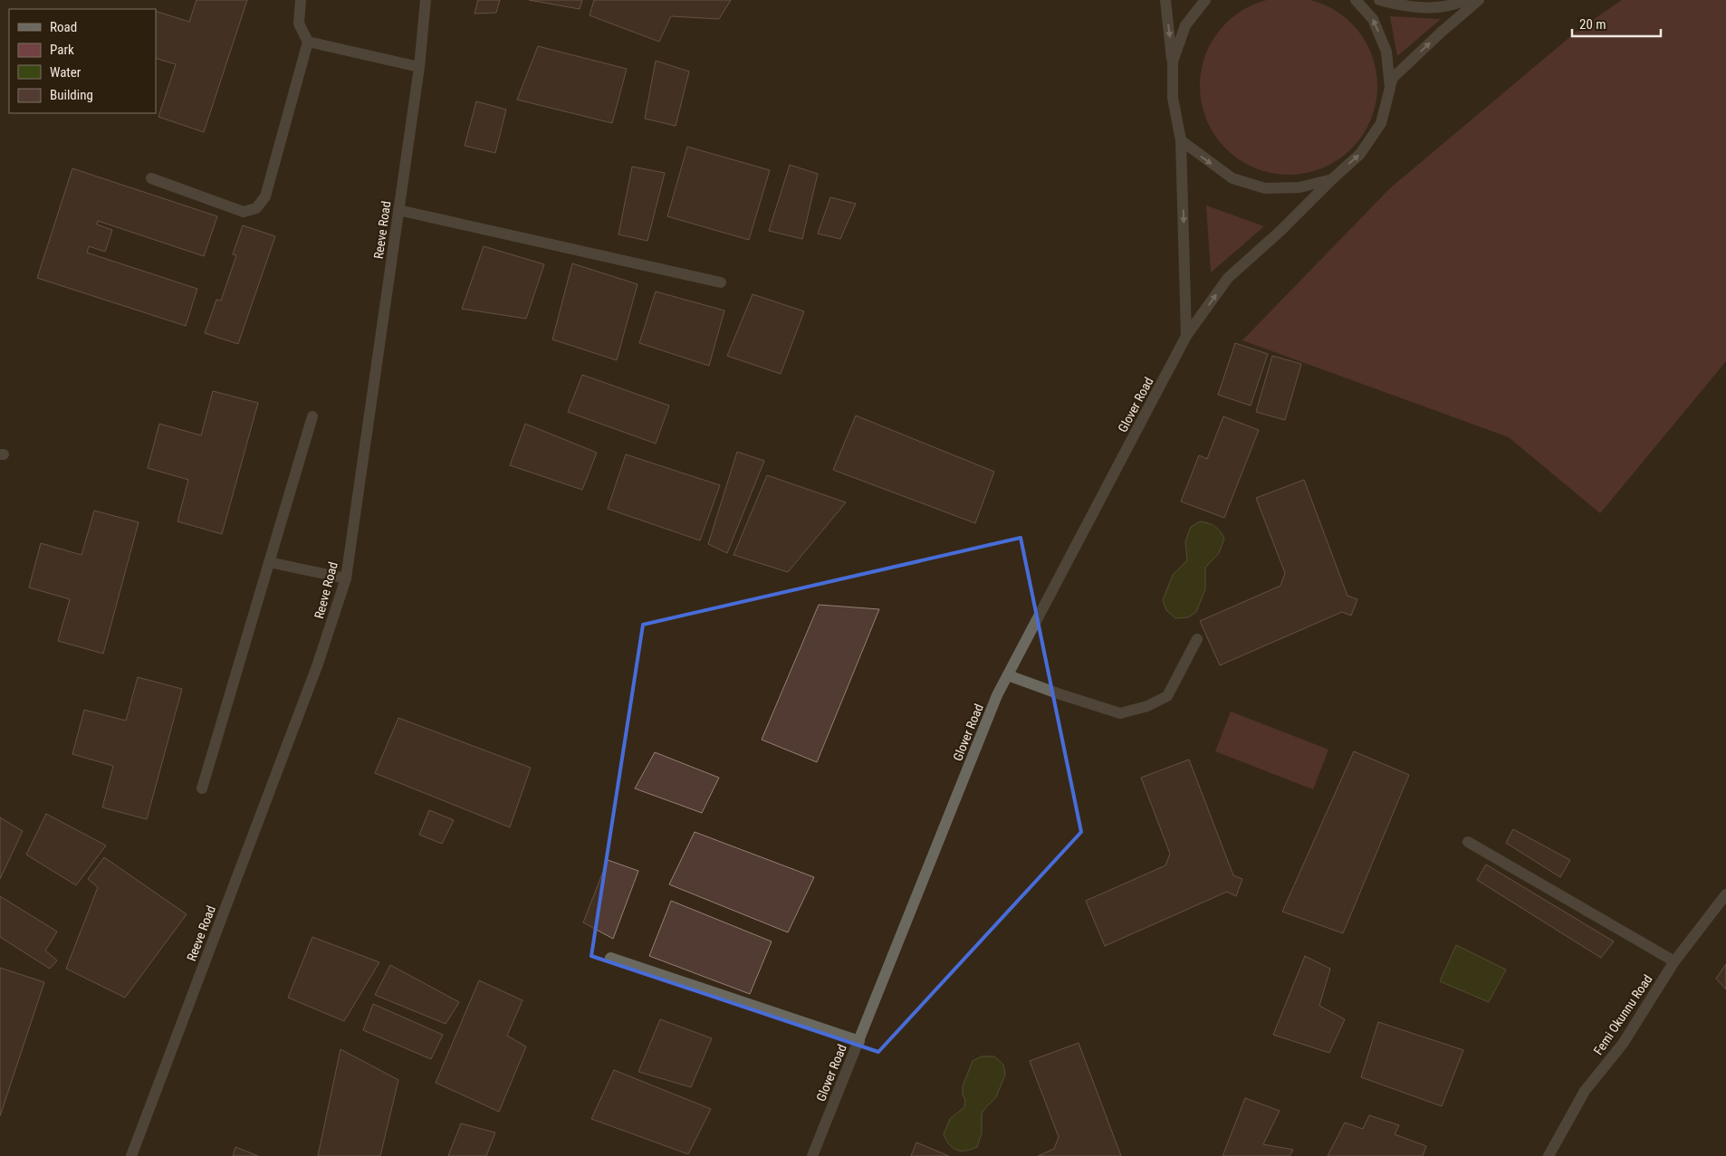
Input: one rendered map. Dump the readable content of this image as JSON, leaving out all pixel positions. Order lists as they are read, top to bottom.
{
  "streets": {
    "street": ["Reeve Road", "Glover Road", "Femi Okunnu Road"]
  },
  "legend": [
    "Road",
    "Park",
    "Water",
    "Building"
  ],
  "scale_bar": "20 m"
}
